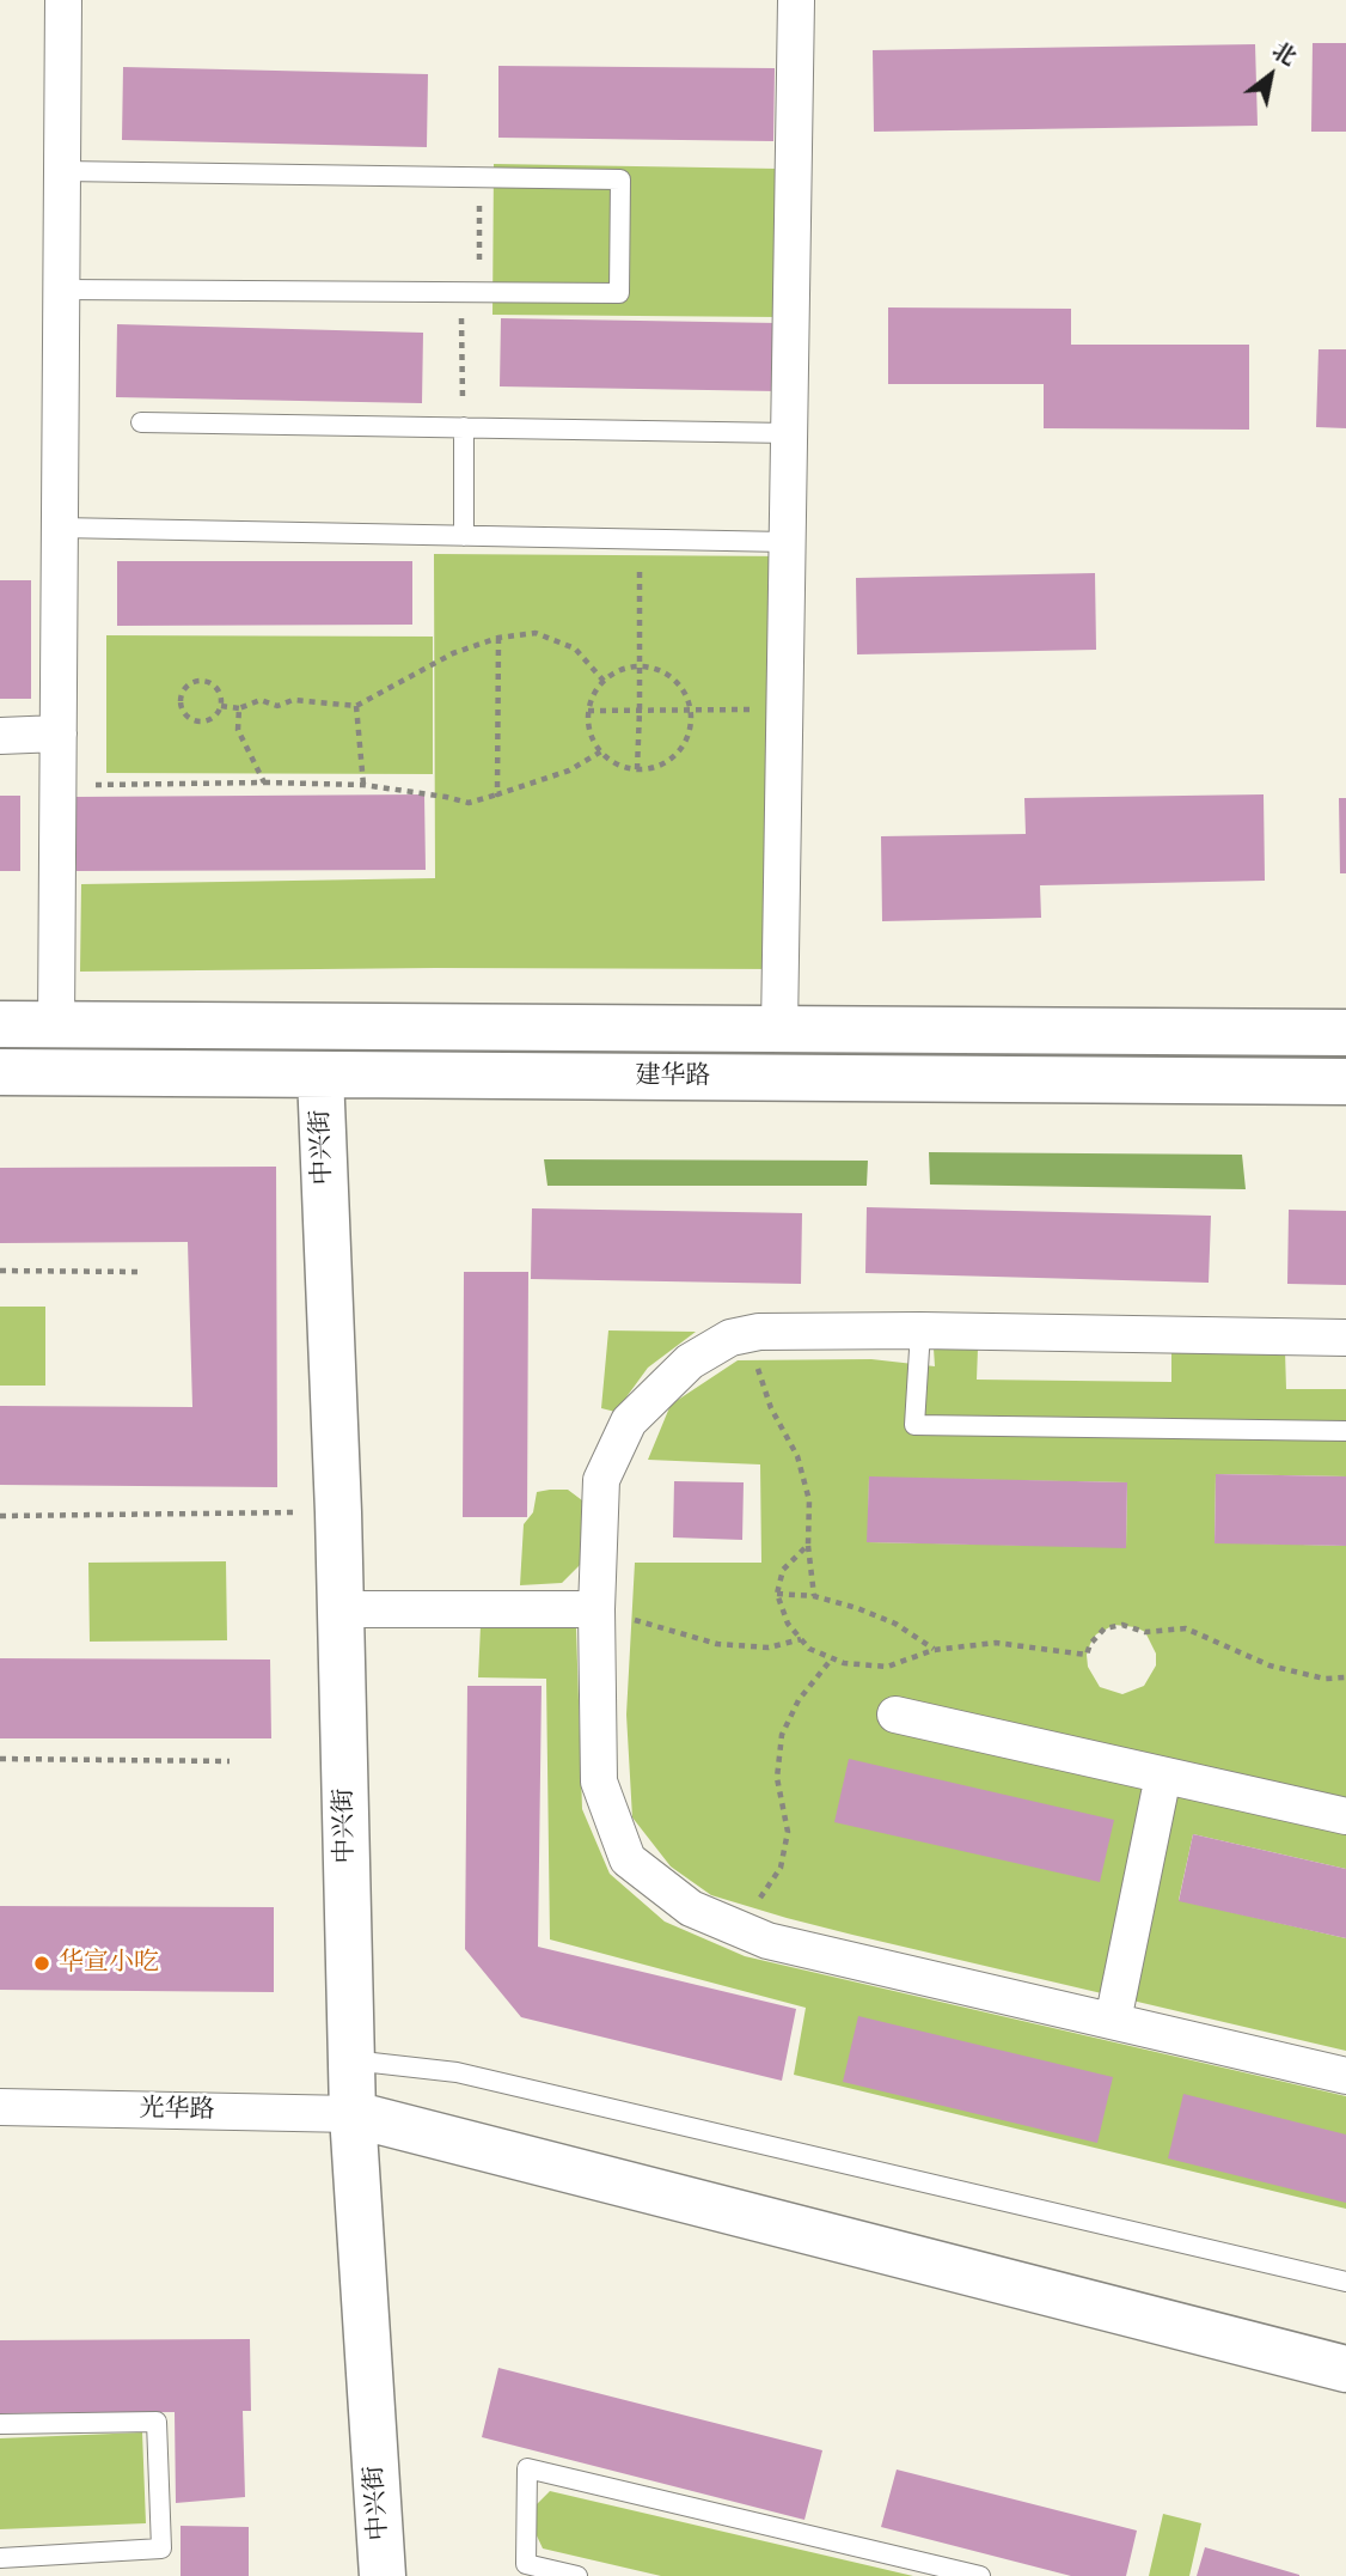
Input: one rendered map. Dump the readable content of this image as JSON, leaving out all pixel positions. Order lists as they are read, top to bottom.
{
  "streets": {
    "street": ["建华路", "中兴街", "光华路"]
  },
  "crossings": [
    ["建华路", "中兴街"],
    ["中兴街", "光华路"]
  ],
  "places": ["华宣小吃"],
  "north": "top right"
}
